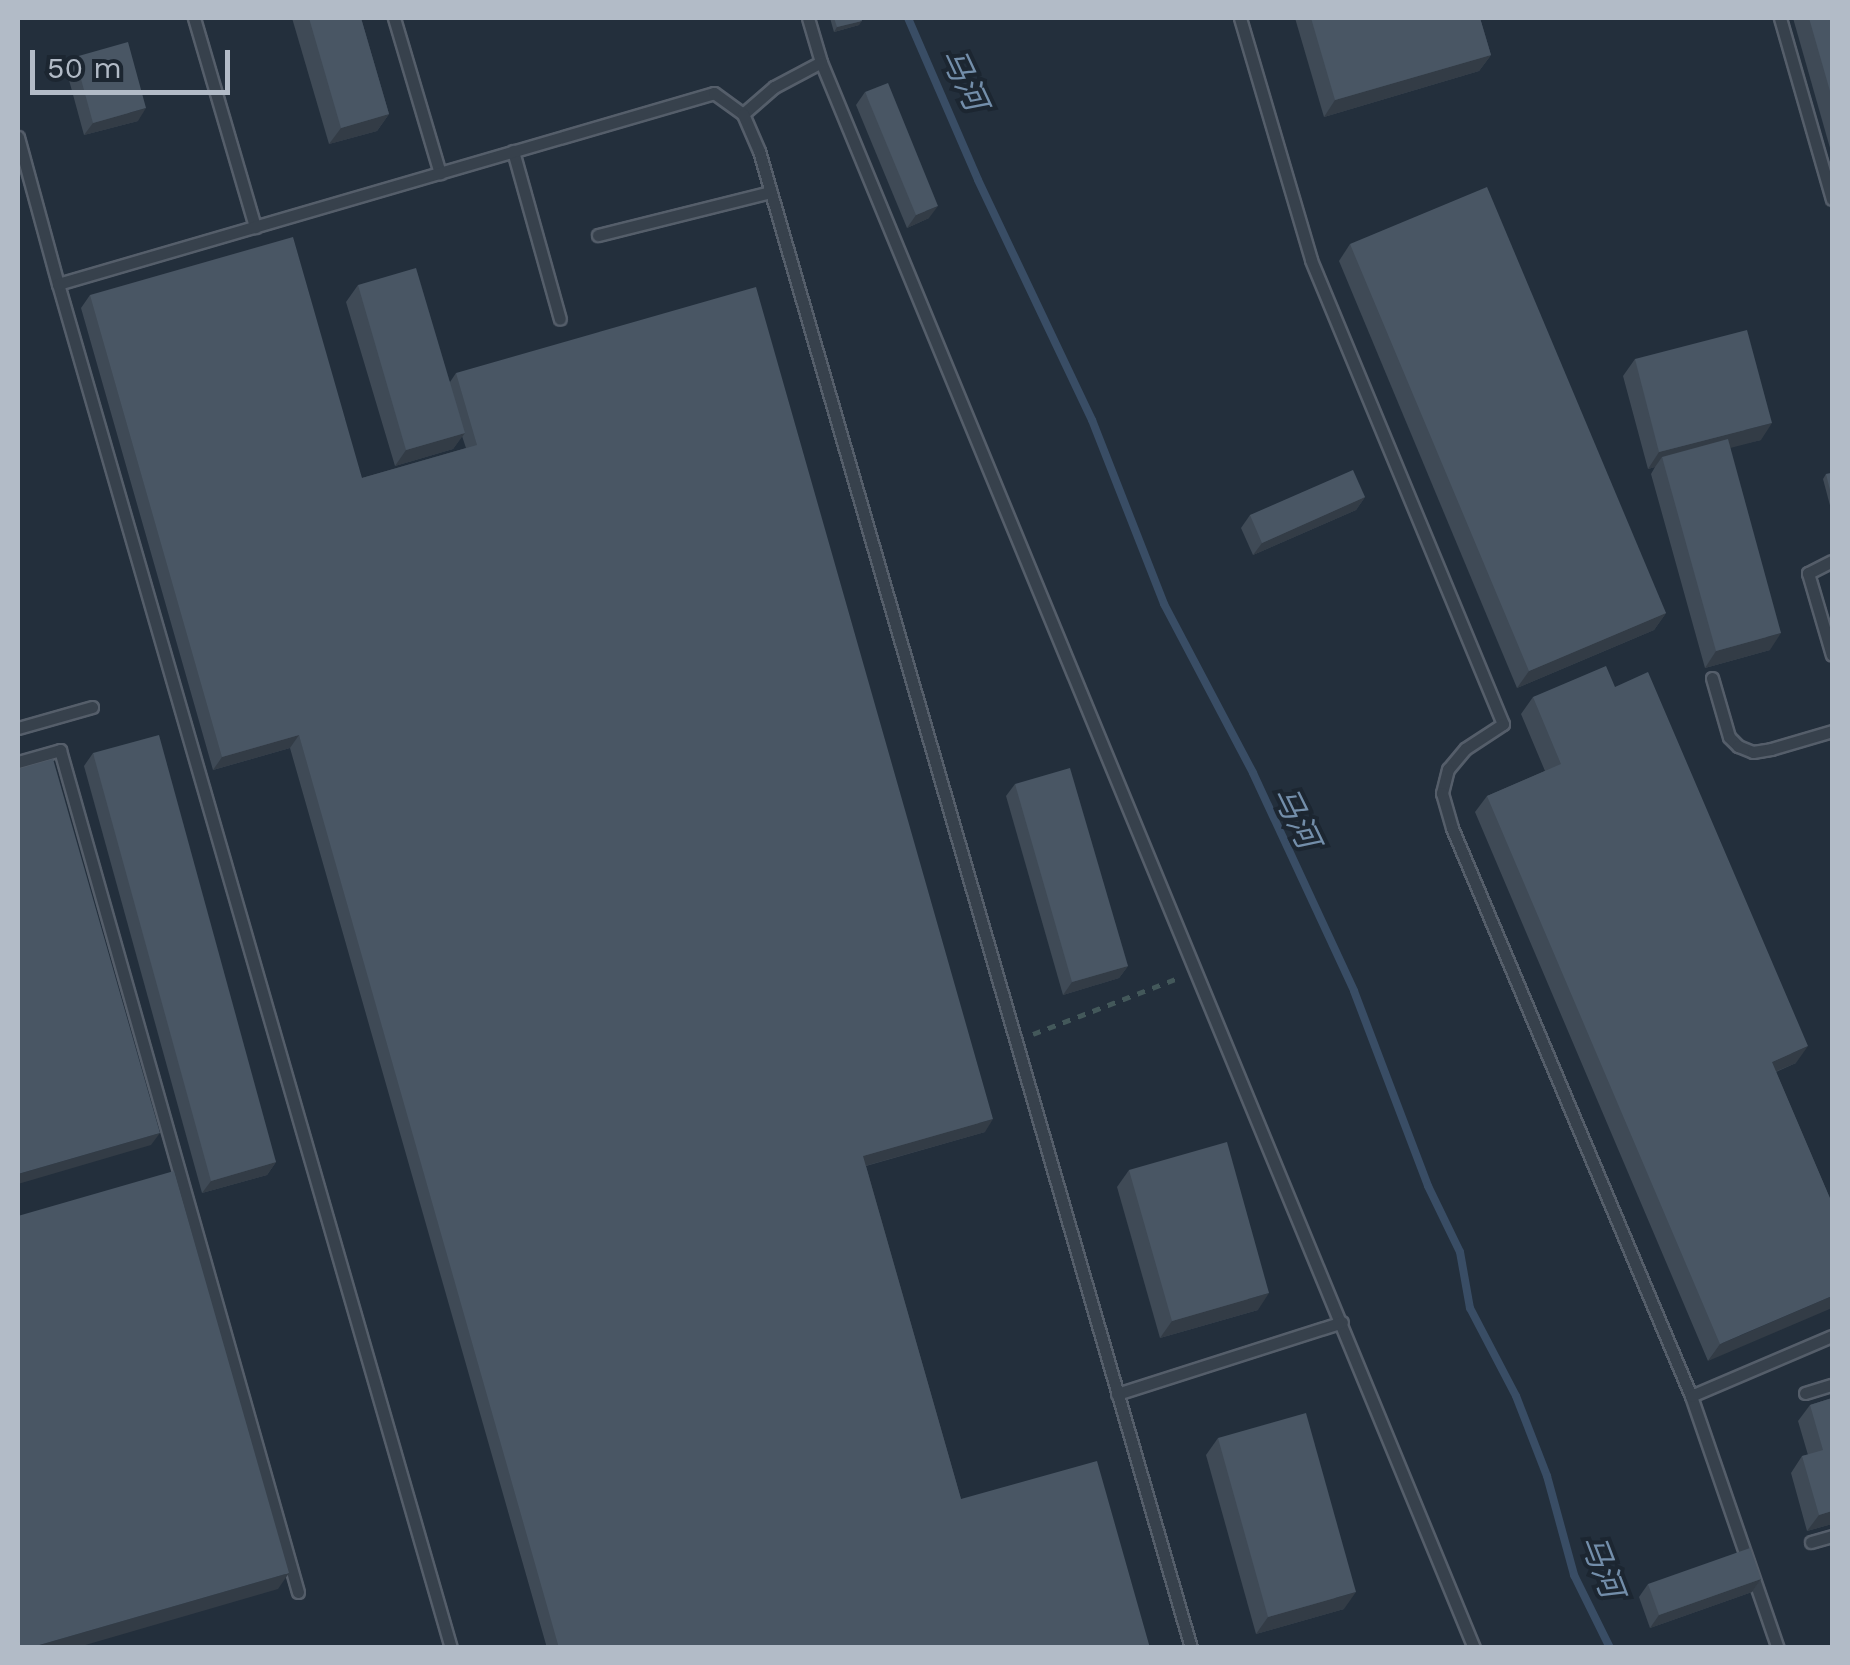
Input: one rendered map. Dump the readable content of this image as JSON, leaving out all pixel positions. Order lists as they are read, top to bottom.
{
  "water": ["马河"],
  "scale_bar": "50 m"
}
